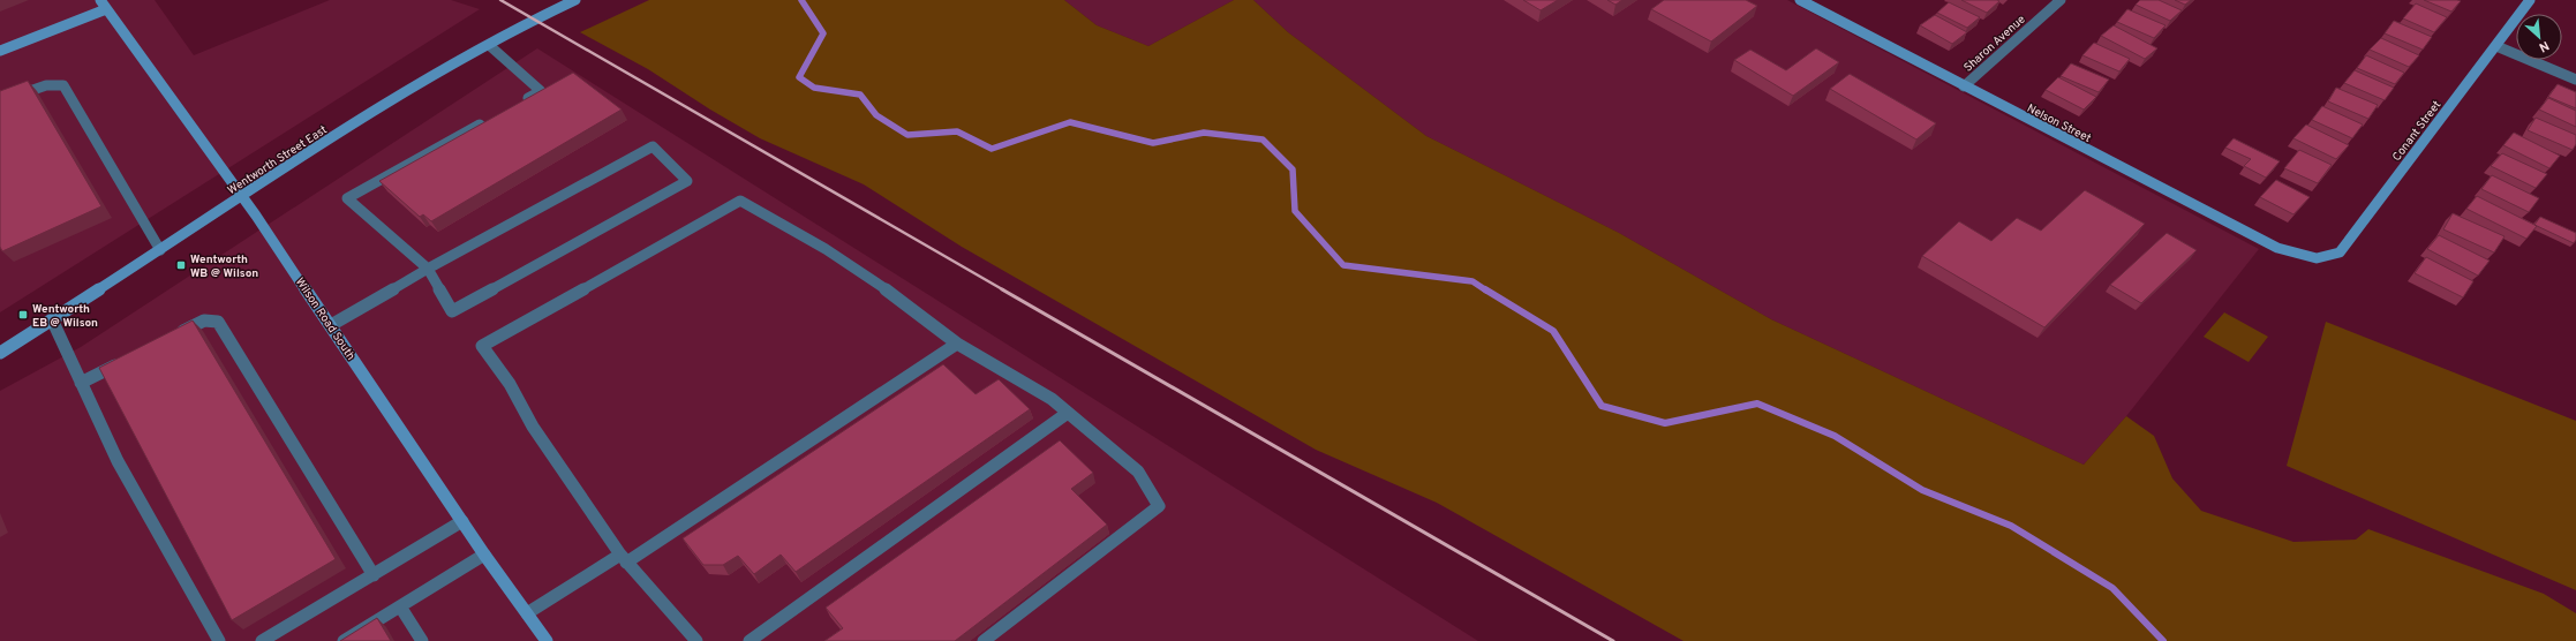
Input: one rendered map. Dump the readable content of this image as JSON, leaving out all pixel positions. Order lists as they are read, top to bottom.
{
  "streets": {
    "street": [
      "Sharon Avenue",
      "Nelson Street",
      "Conant Street",
      "Wentworth Street East",
      "Wilson Road South"
    ]
  },
  "crossings": [
    ["Sharon Avenue", "Nelson Street"],
    ["Nelson Street", "Conant Street"],
    ["Wentworth Street East", "Wilson Road South"]
  ],
  "places": {
    "transit": ["Wentworth WB @ Wilson", "Wentworth EB @ Wilson"]
  },
  "north": "bottom right"
}
